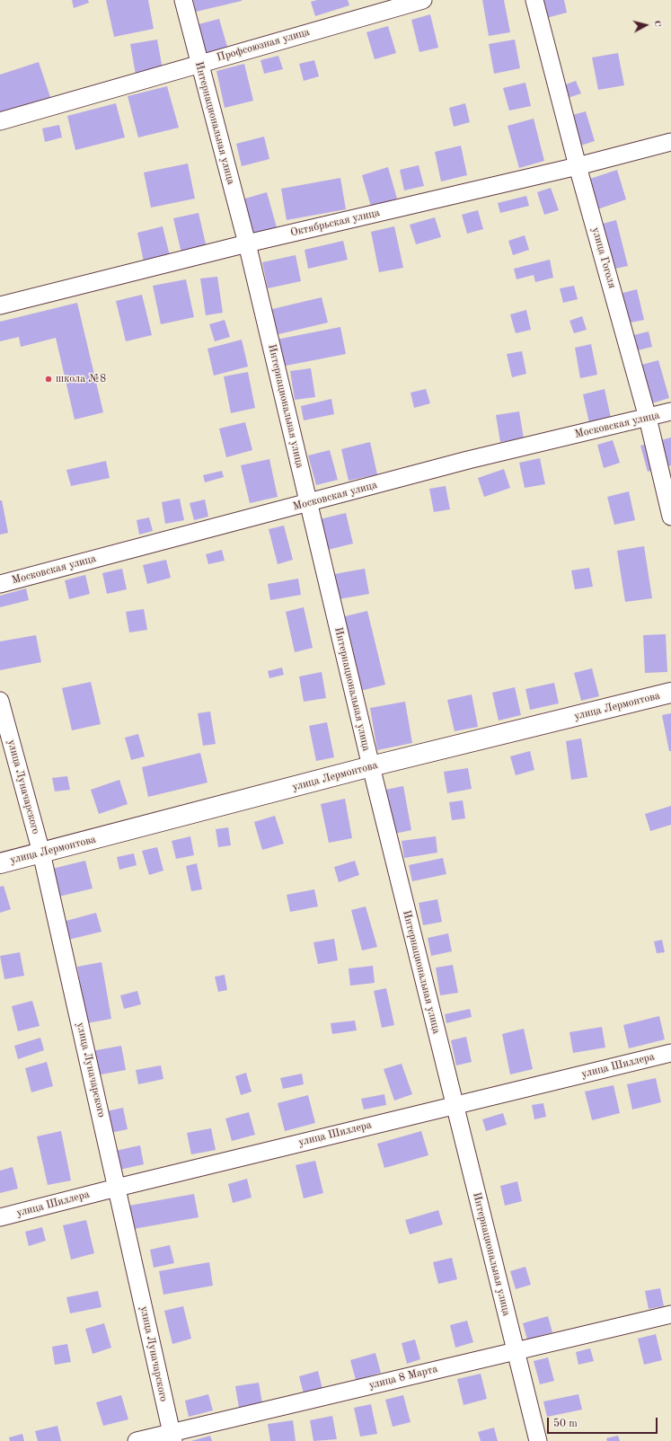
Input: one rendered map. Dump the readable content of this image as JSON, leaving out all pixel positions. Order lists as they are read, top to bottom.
{
  "streets": {
    "street": [
      "Профсоюзная улица",
      "Интернациональная улица",
      "Октябрьская улица",
      "улица Гоголя",
      "Московская улица",
      "улица Лермонтова",
      "улица Луначарского",
      "улица Шиллера",
      "улица 8 Марта"
    ]
  },
  "crossings": [
    ["Профсоюзная улица", "Интернациональная улица"],
    ["Интернациональная улица", "Октябрьская улица"],
    ["Интернациональная улица", "Московская улица"],
    ["Интернациональная улица", "улица Лермонтова"],
    ["Интернациональная улица", "улица Шиллера"],
    ["Интернациональная улица", "улица 8 Марта"],
    ["Октябрьская улица", "улица Гоголя"],
    ["улица Гоголя", "Московская улица"],
    ["улица Лермонтова", "улица Луначарского"],
    ["улица Луначарского", "улица Шиллера"],
    ["улица Луначарского", "улица 8 Марта"]
  ],
  "places": ["школа №8"],
  "scale_bar": "50 m",
  "north": "right"
}
